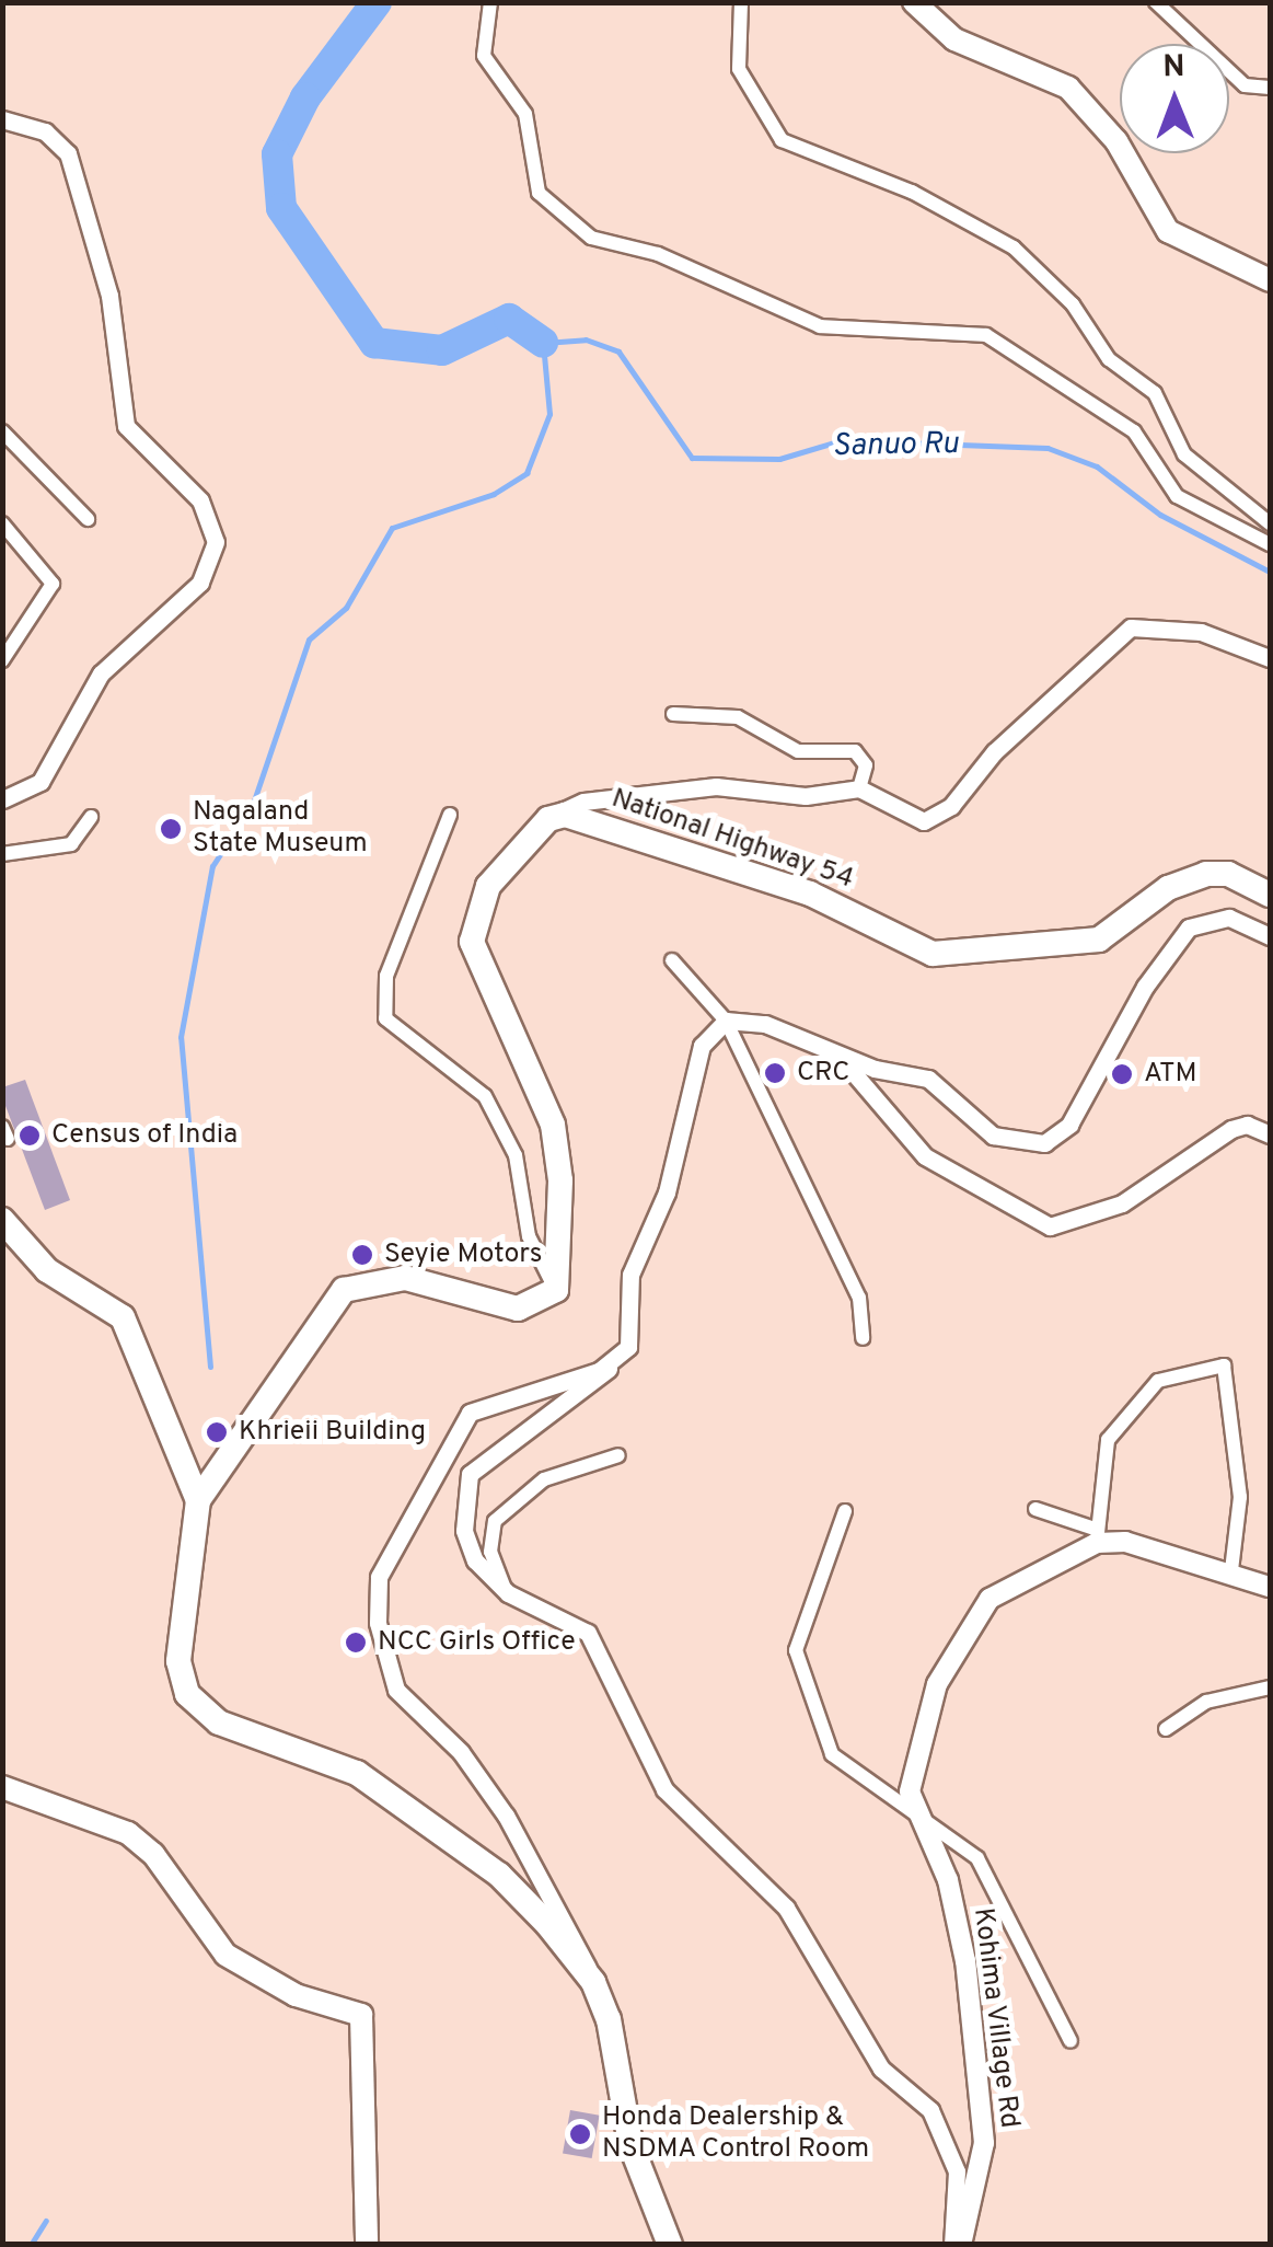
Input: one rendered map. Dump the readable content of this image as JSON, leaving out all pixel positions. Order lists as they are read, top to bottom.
{
  "streets": {
    "highway": ["National Highway 54"],
    "main road": ["Kohima Village Rd"]
  },
  "water": ["Sanuo Ru"],
  "places": [
    "Nagaland State Museum",
    "CRC",
    "ATM",
    "Census of India",
    "Seyie Motors",
    "Khrieii Building",
    "NCC Girls Office",
    "Honda Dealership & NSDMA Control Room"
  ],
  "north": "top"
}
